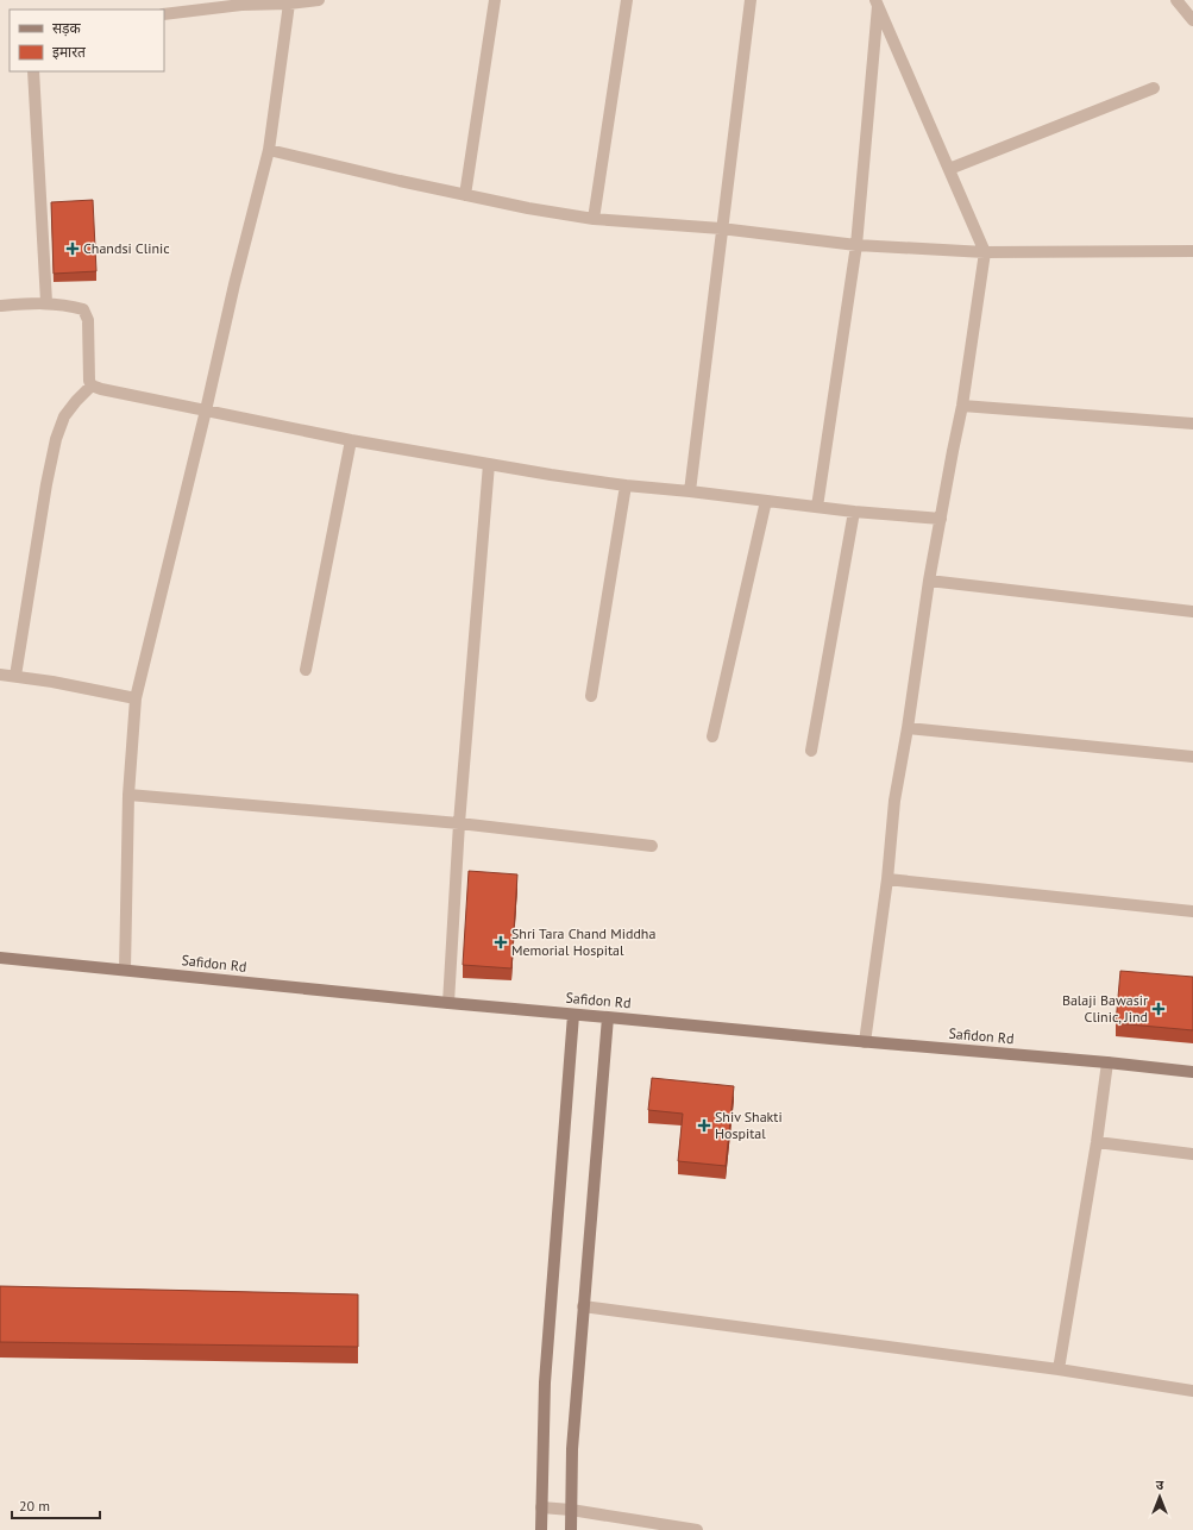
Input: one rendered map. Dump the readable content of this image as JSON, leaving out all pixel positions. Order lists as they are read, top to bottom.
{
  "streets": {
    "main road": ["Safidon Rd"]
  },
  "places": {
    "health": [
      "Chandsi Clinic",
      "Shri Tara Chand Middha Memorial Hospital",
      "Balaji Bawasir Clinic, Jind",
      "Shiv Shakti Hospital"
    ]
  },
  "legend": ["सड़क", "इमारत"],
  "scale_bar": "20 m",
  "north": "top"
}
